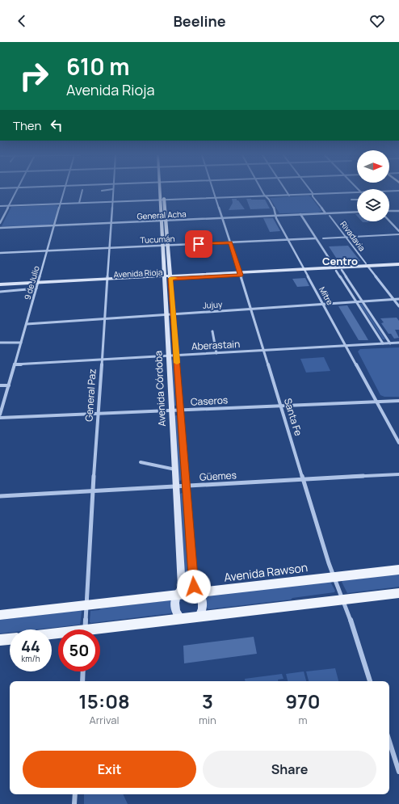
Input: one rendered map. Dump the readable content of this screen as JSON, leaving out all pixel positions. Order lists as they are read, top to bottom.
{
  "streets": {
    "main road": ["Avenida Rioja", "Avenida Córdoba", "Avenida Rawson"],
    "street": [
      "General Acha",
      "Rivadavia",
      "Tucumán",
      "9 de Julio",
      "Mitre",
      "Jujuy",
      "Aberastain",
      "General Paz",
      "Caseros",
      "Santa Fe",
      "Güemes"
    ]
  },
  "crossings": [
    ["General Acha", "9 de Julio"],
    ["General Acha", "Mitre"],
    ["General Acha", "Avenida Córdoba"],
    ["General Acha", "General Paz"],
    ["General Acha", "Santa Fe"],
    ["Rivadavia", "Jujuy"],
    ["Tucumán", "9 de Julio"],
    ["Tucumán", "Mitre"],
    ["Tucumán", "Avenida Córdoba"],
    ["Tucumán", "General Paz"],
    ["Tucumán", "Santa Fe"],
    ["Avenida Rioja", "9 de Julio"],
    ["Avenida Rioja", "Mitre"],
    ["Avenida Rioja", "Avenida Córdoba"],
    ["Avenida Rioja", "General Paz"],
    ["Avenida Rioja", "Santa Fe"],
    ["9 de Julio", "Jujuy"],
    ["9 de Julio", "Aberastain"],
    ["Mitre", "Jujuy"],
    ["Mitre", "Aberastain"],
    ["Mitre", "Caseros"],
    ["Jujuy", "Avenida Córdoba"],
    ["Jujuy", "General Paz"],
    ["Jujuy", "Santa Fe"],
    ["Aberastain", "Avenida Córdoba"],
    ["Aberastain", "General Paz"],
    ["Aberastain", "Santa Fe"],
    ["Avenida Córdoba", "Caseros"],
    ["Avenida Córdoba", "Güemes"],
    ["Avenida Córdoba", "Avenida Rawson"],
    ["General Paz", "Caseros"],
    ["General Paz", "Güemes"],
    ["General Paz", "Avenida Rawson"],
    ["Caseros", "Santa Fe"],
    ["Santa Fe", "Güemes"],
    ["Santa Fe", "Avenida Rawson"]
  ],
  "districts": ["Centro"],
  "north": "right",
  "page": {
    "header": "Beeline",
    "turn": ["610 m", "Avenida Rioja"],
    "then": "Then",
    "speed": "44 km/h",
    "limit": "50",
    "eta": [
      "15:08",
      "Arrival",
      "3",
      "min",
      "970",
      "m"
    ],
    "buttons": ["Exit", "Share"]
  }
}
